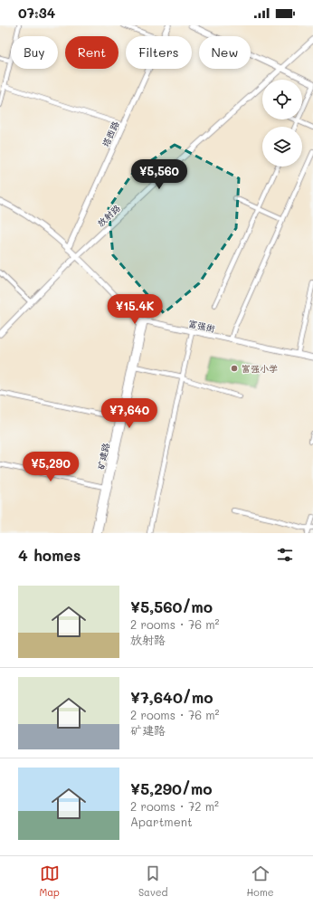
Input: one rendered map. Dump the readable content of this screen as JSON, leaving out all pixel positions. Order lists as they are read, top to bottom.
{
  "streets": {
    "street": [
      "塔西路",
      "放射路",
      "富强街",
      "矿建路"
    ]
  },
  "crossings": [
    ["富强街", "矿建路"]
  ],
  "places": ["富强小学"],
  "page": {
    "status": "07:34",
    "chip": [
      "Buy",
      "Rent",
      "Filters",
      "New"
    ],
    "price": [
      "¥5,560",
      "¥15.4K",
      "¥7,640",
      "¥5,290"
    ],
    "heading": "4 homes",
    "list": [
      {
        "name": "¥5,560/mo",
        "note": "2 rooms · 76 m² · 放射路"
      },
      {
        "name": "¥7,640/mo",
        "note": "2 rooms · 76 m² · 矿建路"
      },
      {
        "name": "¥5,290/mo",
        "note": "2 rooms · 72 m² · Apartment"
      }
    ],
    "tabs": ["Map", "Saved", "Home"]
  }
}
